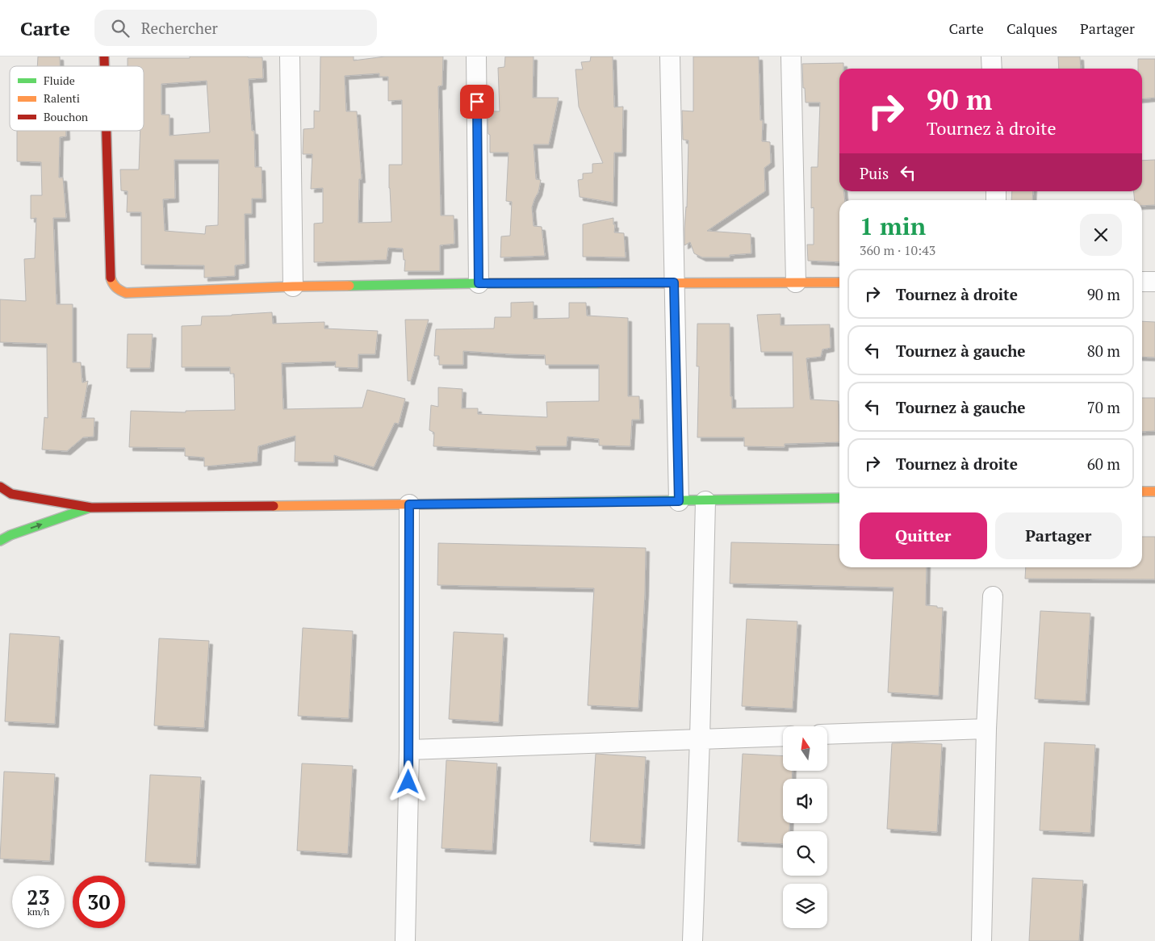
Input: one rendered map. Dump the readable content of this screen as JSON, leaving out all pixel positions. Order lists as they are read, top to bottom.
{
  "legend": ["Fluide", "Ralenti", "Bouchon"],
  "north": "top",
  "page": {
    "header": "Carte",
    "search": "Rechercher",
    "nav": ["Carte", "Calques", "Partager"],
    "turn": ["90 m", "Tournez à droite"],
    "then": "Puis",
    "heading": ["1 min", "360 m · 10:43"],
    "list": [
      {
        "name": "Tournez à droite",
        "value": "90 m"
      },
      {
        "name": "Tournez à gauche",
        "value": "80 m"
      },
      {
        "name": "Tournez à gauche",
        "value": "70 m"
      },
      {
        "name": "Tournez à droite",
        "value": "60 m"
      }
    ],
    "buttons": ["Quitter", "Partager"],
    "speed": "23 km/h",
    "limit": "30"
  }
}
